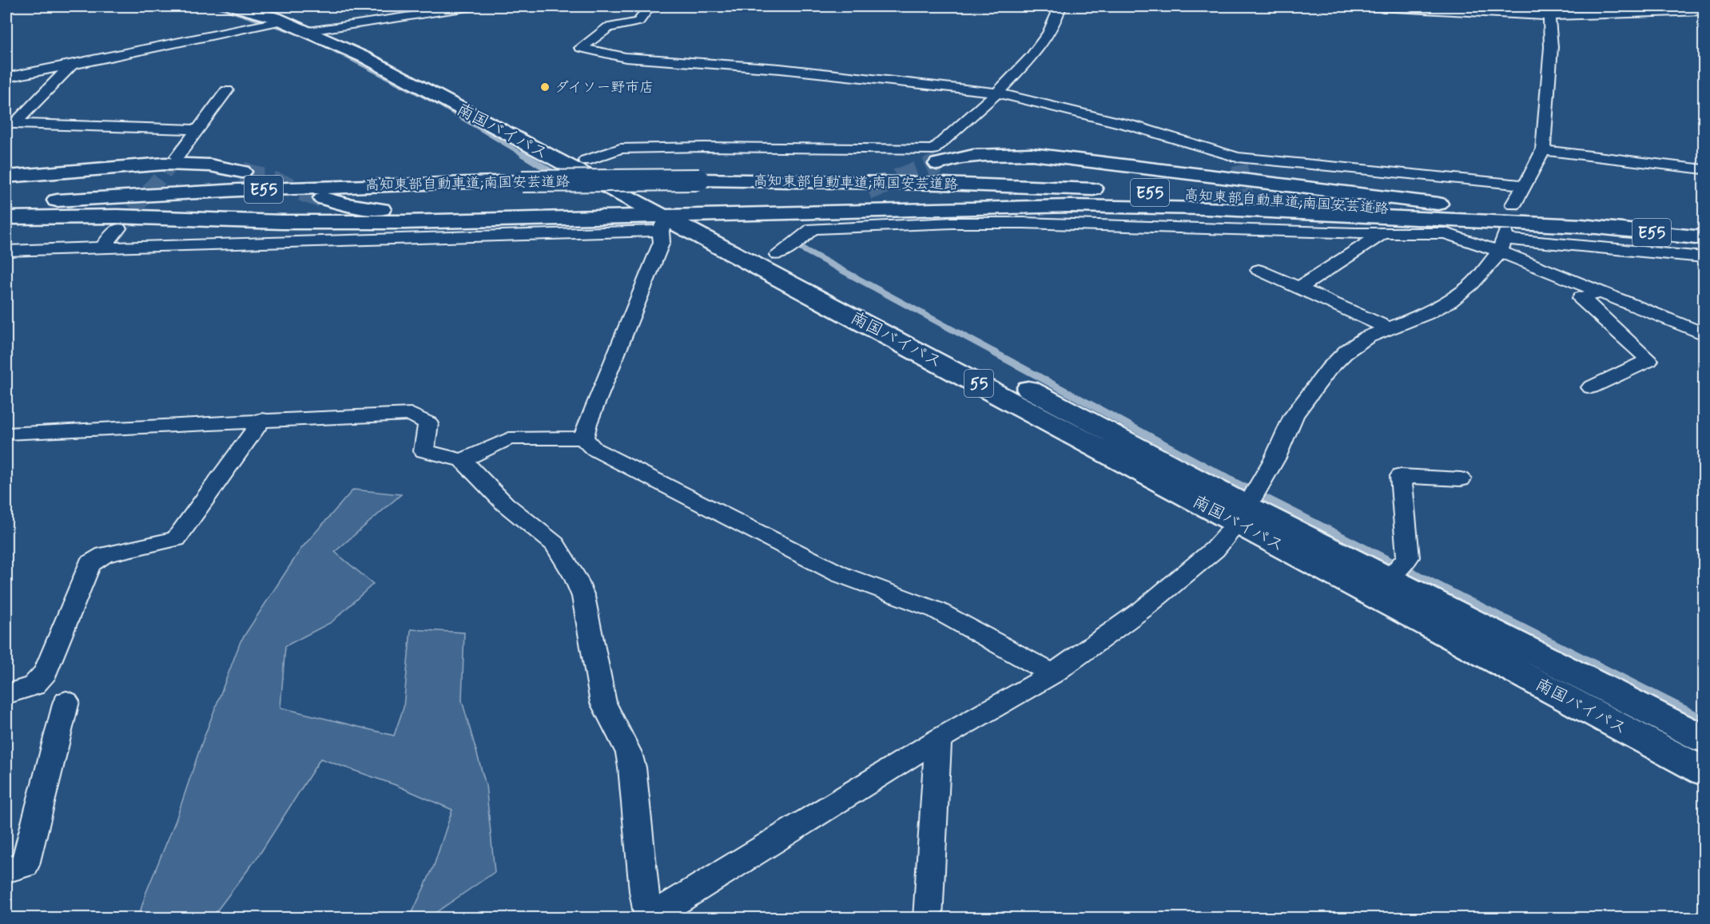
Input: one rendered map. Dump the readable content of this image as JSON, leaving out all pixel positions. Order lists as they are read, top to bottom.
{
  "streets": {
    "highway": [
      "南国バイパス",
      "高知東部自動車道;南国安芸道路",
      "E55",
      "55"
    ]
  },
  "places": ["ダイソー野市店"]
}
